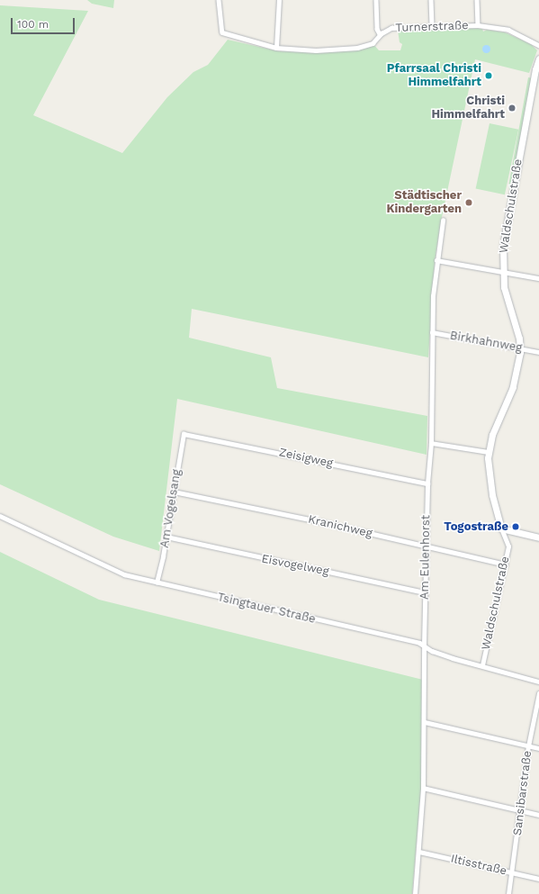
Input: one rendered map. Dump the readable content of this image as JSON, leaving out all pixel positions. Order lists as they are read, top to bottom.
{
  "streets": {
    "street": [
      "Turnerstraße",
      "Waldschulstraße",
      "Birkhahnweg",
      "Zeisigweg",
      "Am Vogelsang",
      "Kranichweg",
      "Am Eulenhorst",
      "Eisvogelweg",
      "Tsingtauer Straße",
      "Sansibarstraße",
      "Iltisstraße"
    ]
  },
  "crossings": [
    ["Waldschulstraße", "Birkhahnweg"],
    ["Waldschulstraße", "Kranichweg"],
    ["Waldschulstraße", "Tsingtauer Straße"],
    ["Birkhahnweg", "Am Eulenhorst"],
    ["Zeisigweg", "Am Vogelsang"],
    ["Zeisigweg", "Am Eulenhorst"],
    ["Am Vogelsang", "Kranichweg"],
    ["Am Vogelsang", "Eisvogelweg"],
    ["Am Vogelsang", "Tsingtauer Straße"],
    ["Kranichweg", "Am Eulenhorst"],
    ["Am Eulenhorst", "Eisvogelweg"],
    ["Am Eulenhorst", "Tsingtauer Straße"],
    ["Am Eulenhorst", "Iltisstraße"],
    ["Sansibarstraße", "Iltisstraße"]
  ],
  "places": [
    "Pfarrsaal Christi Himmelfahrt",
    "Christi Himmelfahrt",
    "Städtischer Kindergarten",
    "Togostraße"
  ],
  "scale_bar": "100 m"
}
